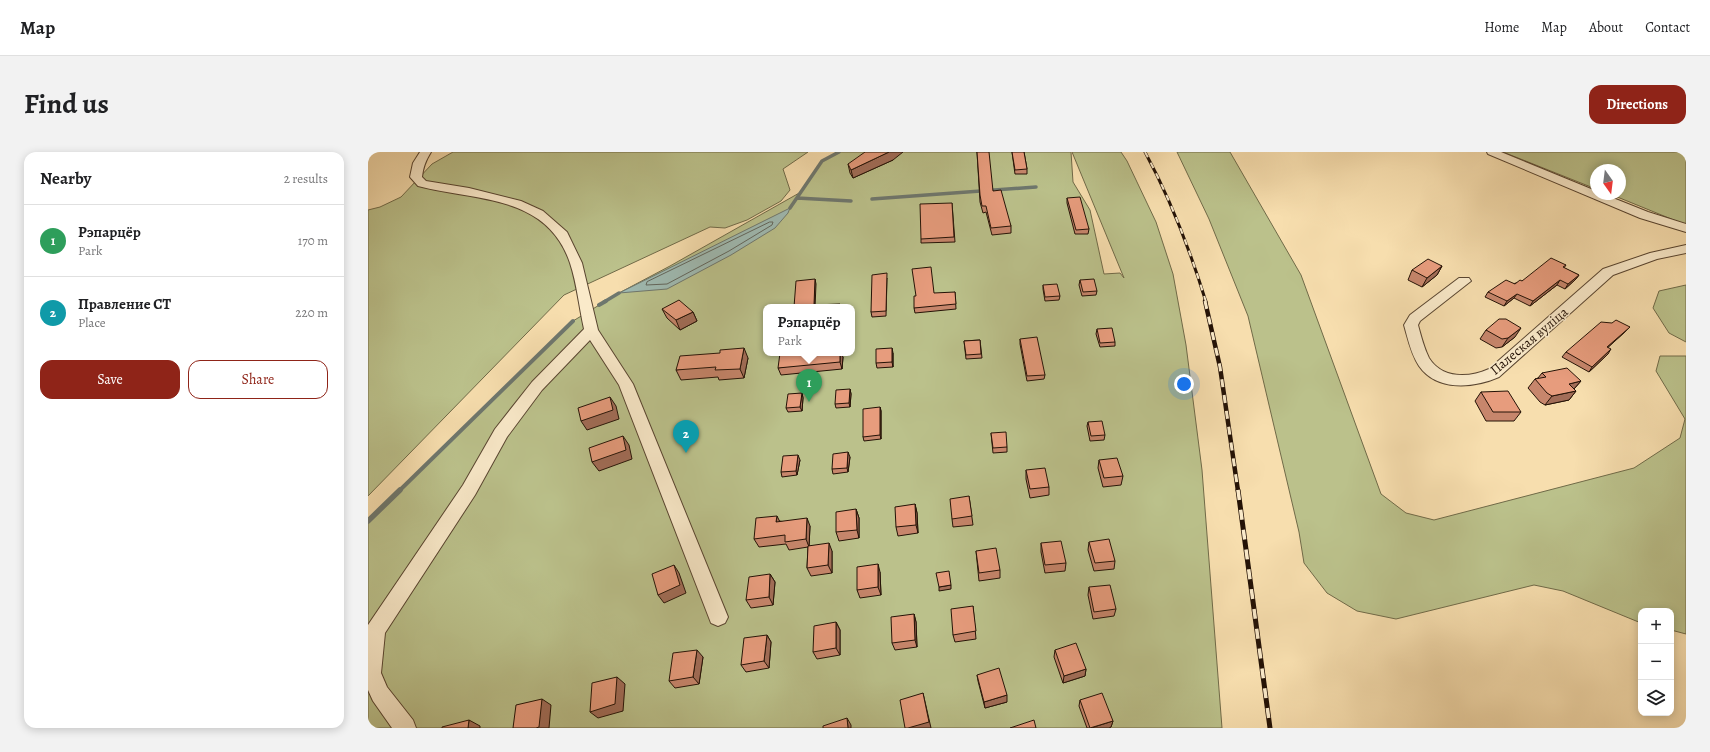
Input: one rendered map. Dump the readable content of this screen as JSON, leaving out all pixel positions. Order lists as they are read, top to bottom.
{
  "streets": {
    "street": ["Палеская вуліца"]
  },
  "north": "bottom",
  "page": {
    "header": "Map",
    "nav": [
      "Home",
      "Map",
      "About",
      "Contact"
    ],
    "title": "Find us",
    "buttons": [
      "Directions",
      ["Save", "Share"]
    ],
    "heading": ["Nearby", "2 results"],
    "list": [
      {
        "mark": "1",
        "name": "Рэпарцёр",
        "note": "Park",
        "value": "170 m"
      },
      {
        "mark": "2",
        "name": "Правление СТ",
        "note": "Place",
        "value": "220 m"
      }
    ],
    "popup": ["Рэпарцёр", "Park"],
    "pins": ["1", "2"],
    "map_buttons": ["+", "−"]
  }
}
